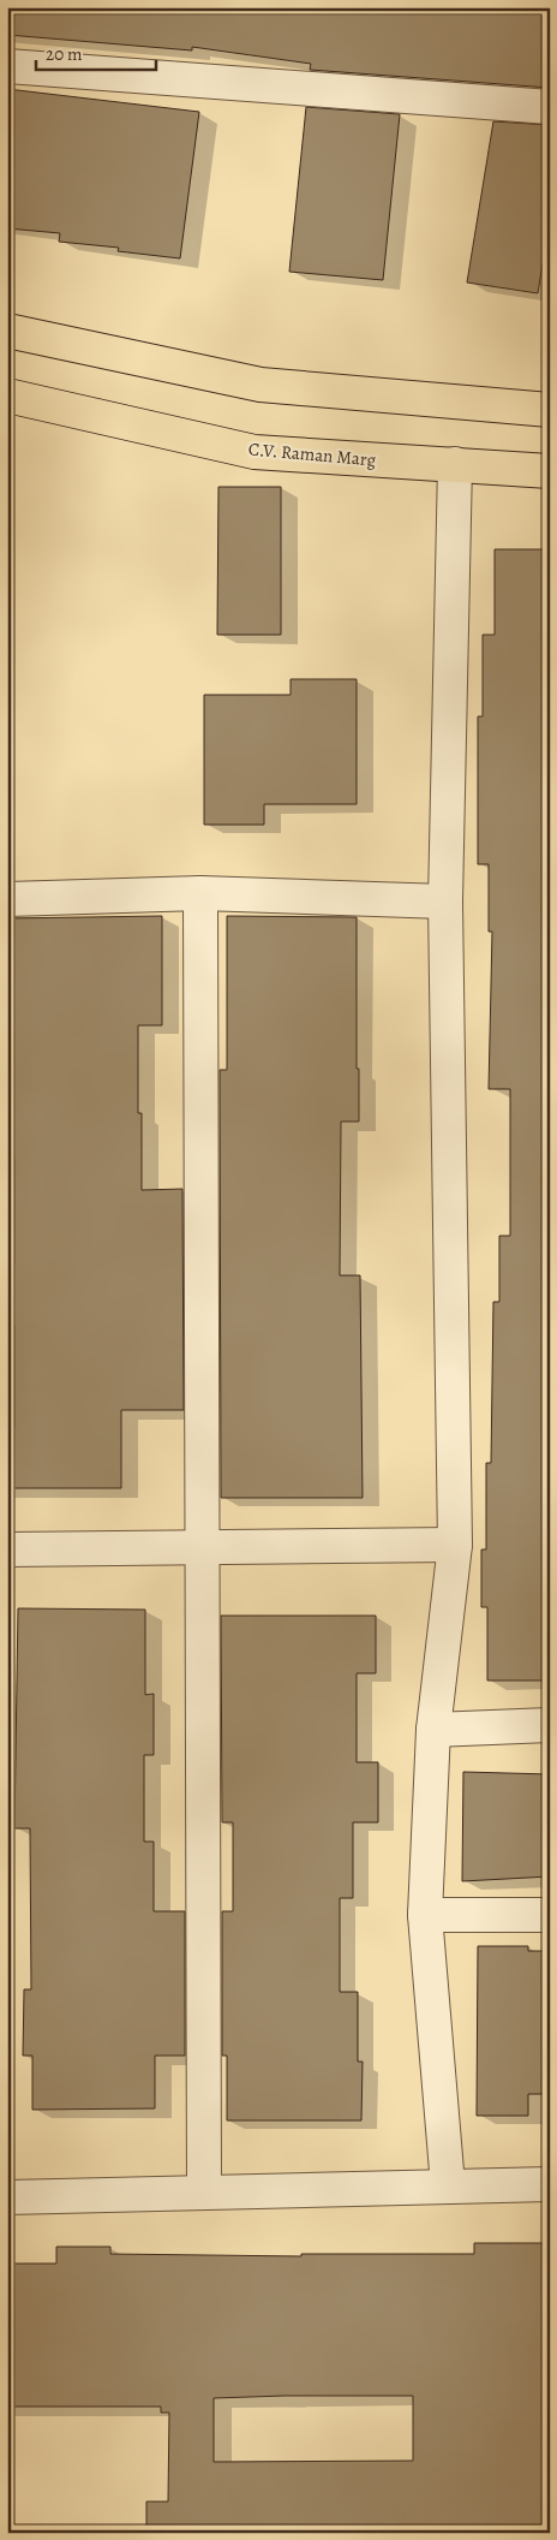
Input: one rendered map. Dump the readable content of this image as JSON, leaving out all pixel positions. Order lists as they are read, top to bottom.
{
  "streets": {
    "main road": ["C.V. Raman Marg"]
  },
  "scale_bar": "20 m"
}
